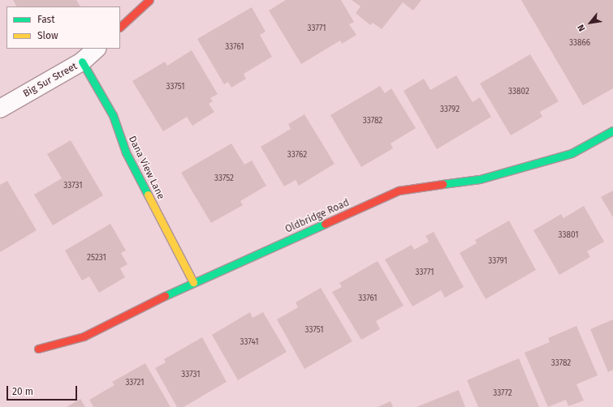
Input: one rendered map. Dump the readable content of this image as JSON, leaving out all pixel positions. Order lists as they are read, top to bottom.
{
  "streets": {
    "street": ["Big Sur Street", "Dana View Lane", "Oldbridge Road"]
  },
  "crossings": [
    ["Big Sur Street", "Dana View Lane"],
    ["Dana View Lane", "Oldbridge Road"]
  ],
  "house_numbers": [
    "33771",
    "33866",
    "33761",
    "33751",
    "33802",
    "33792",
    "33782",
    "33762",
    "33752",
    "33731",
    "33801",
    "25231",
    "33791",
    "33771",
    "33761",
    "33751",
    "33741",
    "33782",
    "33731",
    "33721",
    "33772"
  ],
  "legend": ["Fast", "Slow"],
  "scale_bar": "20 m",
  "north": "bottom left"
}
